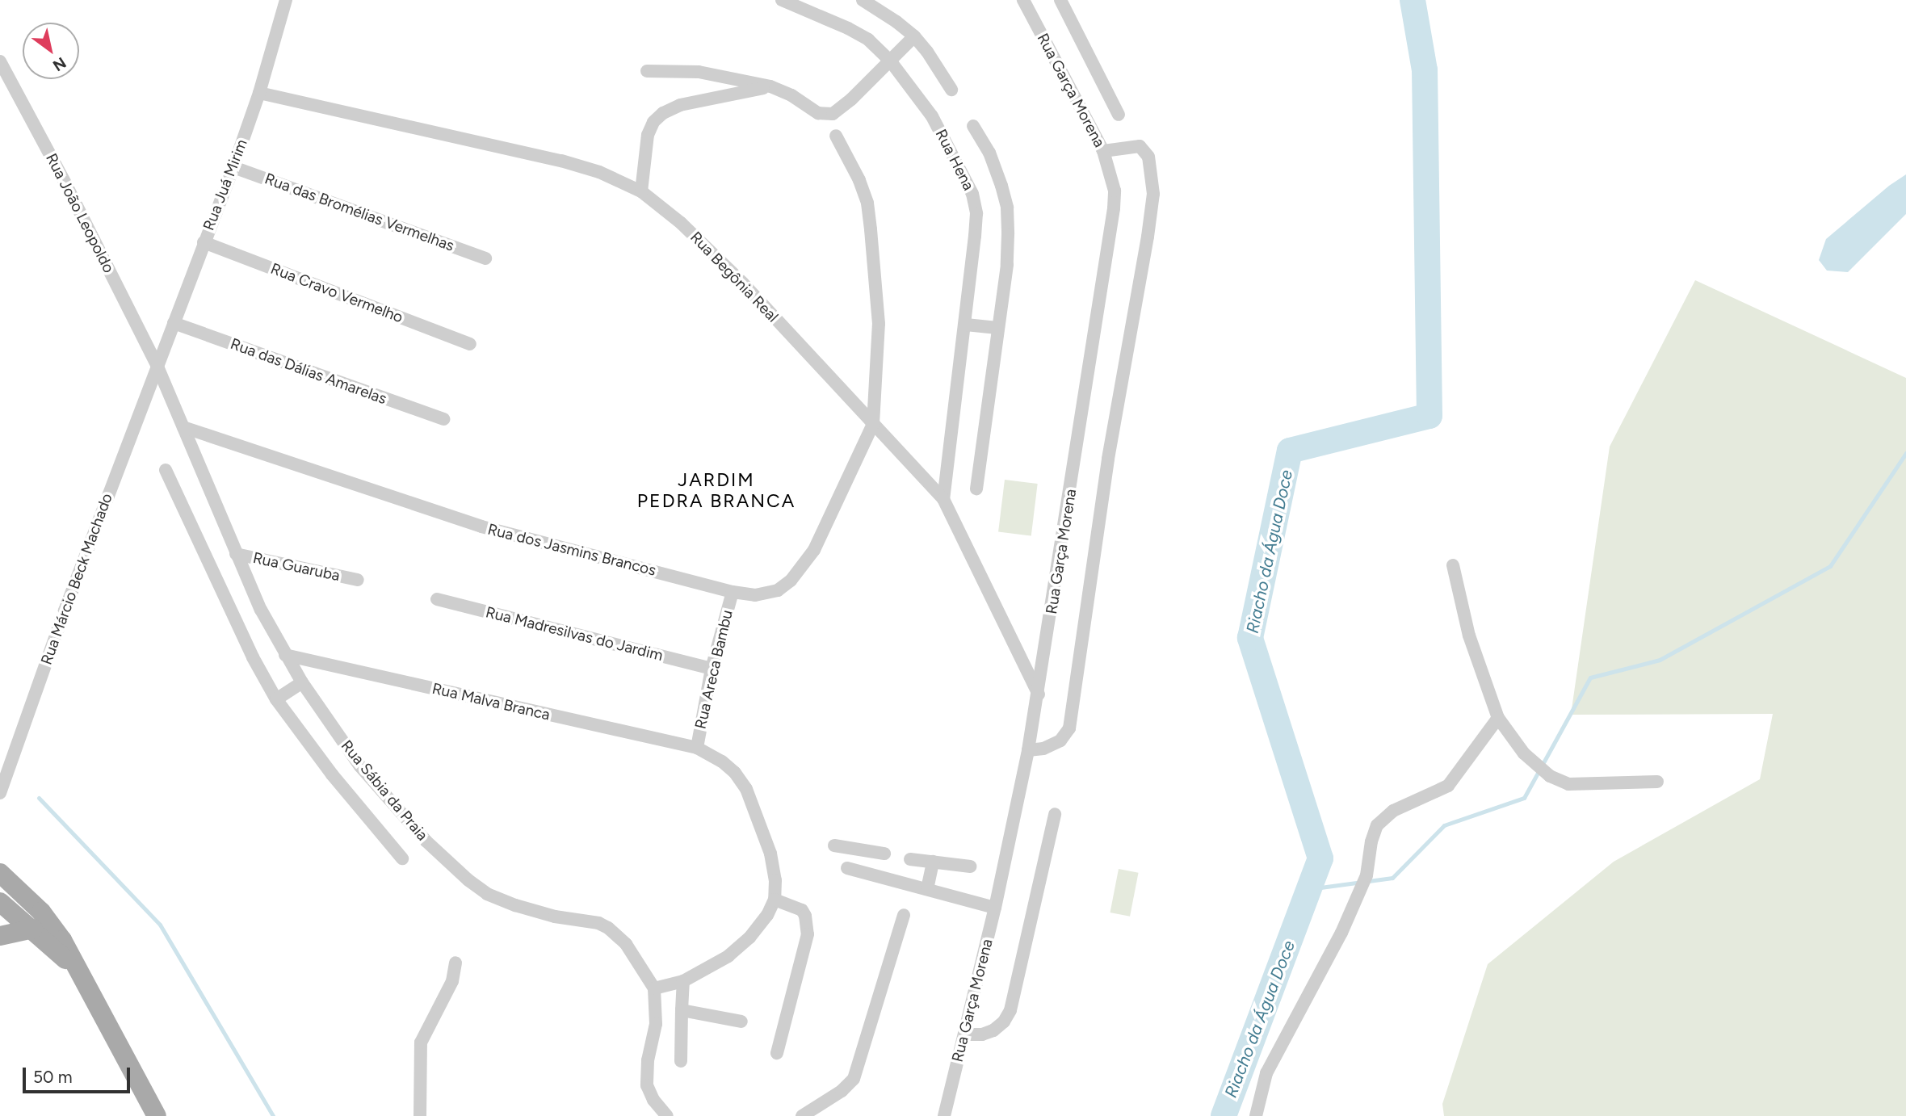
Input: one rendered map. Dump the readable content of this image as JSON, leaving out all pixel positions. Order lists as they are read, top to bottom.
{
  "streets": {
    "street": [
      "Rua Garça Morena",
      "Rua Hena",
      "Rua Juá Mirim",
      "Rua das Bromélias Vermelhas",
      "Rua João Leopoldo",
      "Rua Begônia Real",
      "Rua Cravo Vermelho",
      "Rua das Dálias Amarelas",
      "Rua dos Jasmins Brancos",
      "Rua Guaruba",
      "Rua Márcio Beck Machado",
      "Rua Madresilvas do Jardim",
      "Rua Areca Bambu",
      "Rua Malva Branca",
      "Rua Sábia da Praia"
    ]
  },
  "crossings": [
    ["Rua Garça Morena", "Rua Begônia Real"],
    ["Rua Hena", "Rua Begônia Real"],
    ["Rua Juá Mirim", "Rua das Bromélias Vermelhas"],
    ["Rua Juá Mirim", "Rua João Leopoldo"],
    ["Rua Juá Mirim", "Rua Begônia Real"],
    ["Rua Juá Mirim", "Rua Cravo Vermelho"],
    ["Rua Juá Mirim", "Rua das Dálias Amarelas"],
    ["Rua Juá Mirim", "Rua Márcio Beck Machado"],
    ["Rua Juá Mirim", "Rua Sábia da Praia"],
    ["Rua João Leopoldo", "Rua Márcio Beck Machado"],
    ["Rua João Leopoldo", "Rua Sábia da Praia"],
    ["Rua Begônia Real", "Rua dos Jasmins Brancos"],
    ["Rua dos Jasmins Brancos", "Rua Areca Bambu"],
    ["Rua dos Jasmins Brancos", "Rua Sábia da Praia"],
    ["Rua Guaruba", "Rua Sábia da Praia"],
    ["Rua Márcio Beck Machado", "Rua Sábia da Praia"],
    ["Rua Madresilvas do Jardim", "Rua Areca Bambu"],
    ["Rua Areca Bambu", "Rua Malva Branca"],
    ["Rua Malva Branca", "Rua Sábia da Praia"]
  ],
  "districts": ["JARDIM PEDRA BRANCA"],
  "water": ["Riacho da Água Doce"],
  "scale_bar": "50 m",
  "north": "bottom right"
}
